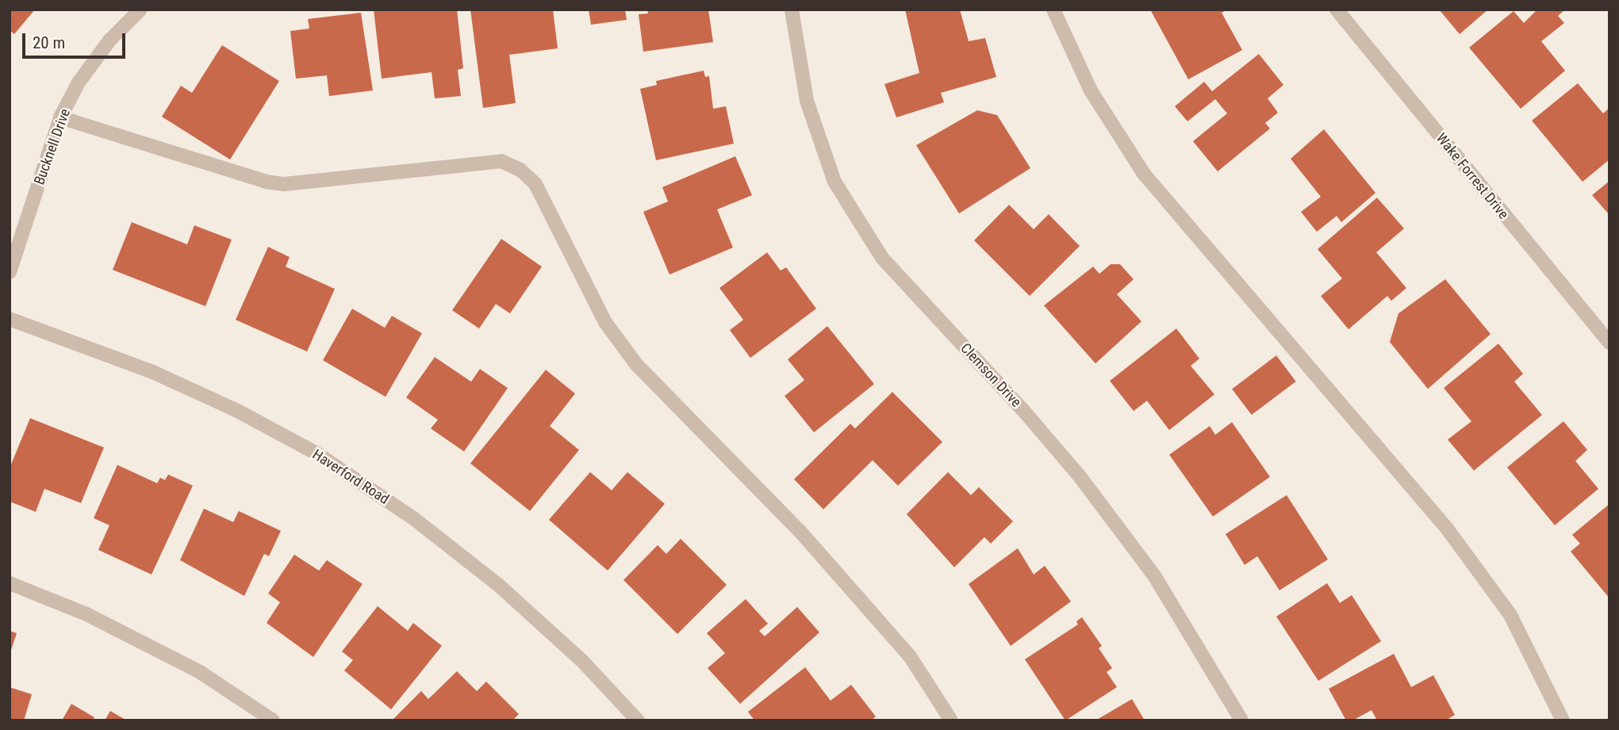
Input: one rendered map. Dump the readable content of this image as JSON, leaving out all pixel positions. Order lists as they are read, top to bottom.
{
  "streets": {
    "street": [
      "Bucknell Drive",
      "Wake Forrest Drive",
      "Clemson Drive",
      "Haverford Road"
    ]
  },
  "scale_bar": "20 m"
}
